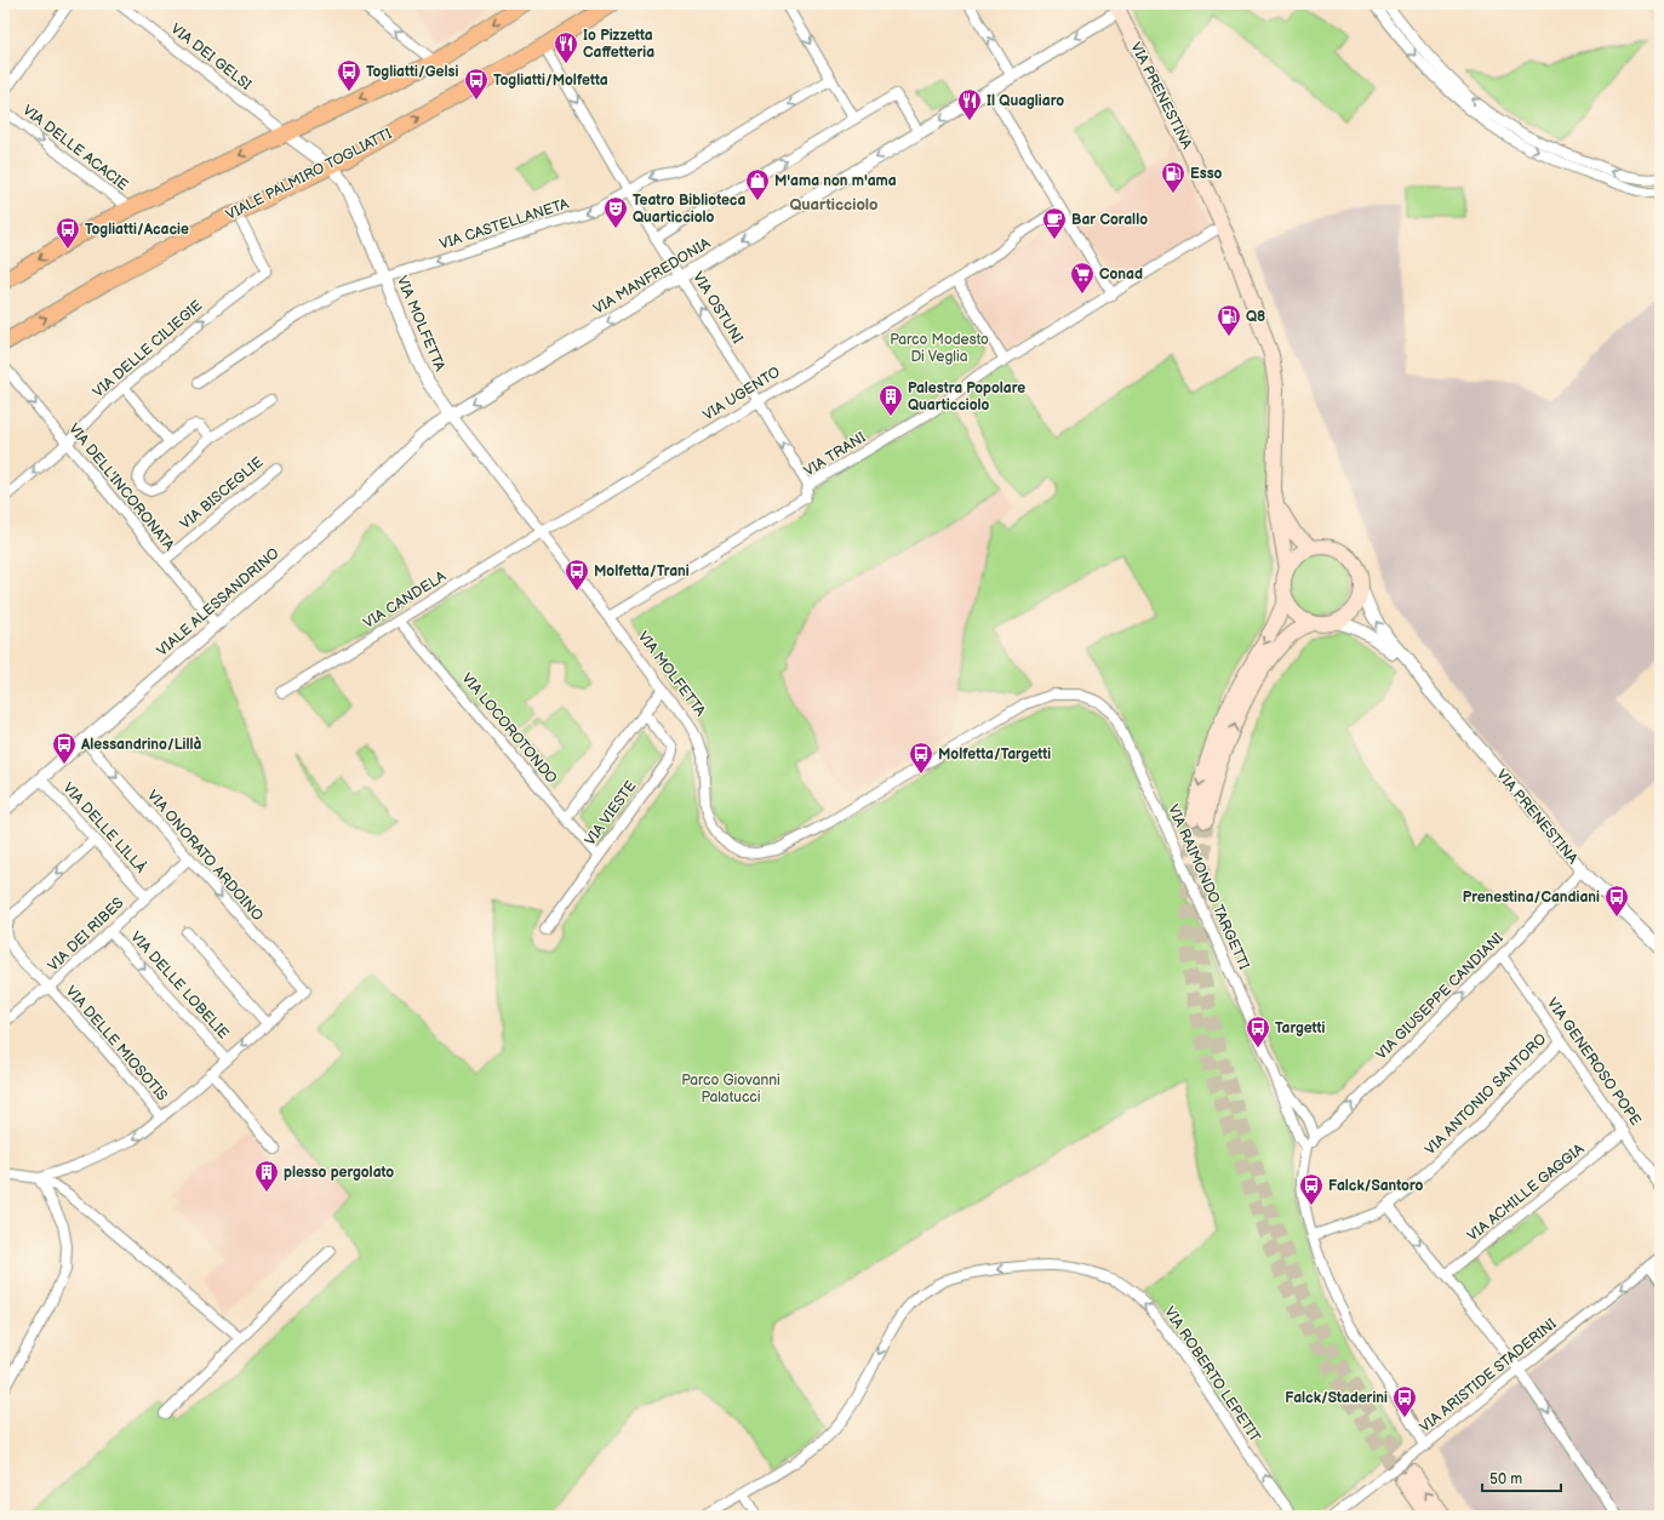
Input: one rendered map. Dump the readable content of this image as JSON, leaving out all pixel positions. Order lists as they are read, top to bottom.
{
  "streets": {
    "main road": ["VIA PRENESTINA", "VIALE PALMIRO TOGLIATTI"],
    "street": [
      "VIA DEI GELSI",
      "VIA DELLE ACACIE",
      "VIA CASTELLANETA",
      "VIA MANFREDONIA",
      "VIA OSTUNI",
      "VIA MOLFETTA",
      "VIA DELLE CILIEGIE",
      "VIA UGENTO",
      "VIA TRANI",
      "VIA DELL'INCORONATA",
      "VIA BISCEGLIE",
      "VIA CANDELA",
      "VIALE ALESSANDRINO",
      "VIA LOCOROTONDO",
      "VIA VIESTE",
      "VIA DELLE LILLÀ",
      "VIA ONORATO ARDOINO",
      "VIA RAIMONDO TARGETTI",
      "VIA DEI RIBES",
      "VIA DELLE LOBELIE",
      "VIA GIUSEPPE CANDIANI",
      "VIA DELLE MIOSOTIS",
      "VIA GENEROSO POPE",
      "VIA ANTONIO SANTORO",
      "VIA ACHILLE GAGGIA",
      "VIA ROBERTO LEPETIT",
      "VIA ARISTIDE STADERINI"
    ]
  },
  "crossings": [
    ["VIA DEI GELSI", "VIALE PALMIRO TOGLIATTI"],
    ["VIA PRENESTINA", "VIA TRANI"],
    ["VIA PRENESTINA", "VIA GIUSEPPE CANDIANI"],
    ["VIALE PALMIRO TOGLIATTI", "VIA OSTUNI"],
    ["VIALE PALMIRO TOGLIATTI", "VIA MOLFETTA"],
    ["VIALE PALMIRO TOGLIATTI", "VIA DELLE CILIEGIE"],
    ["VIA CASTELLANETA", "VIA OSTUNI"],
    ["VIA CASTELLANETA", "VIA MOLFETTA"],
    ["VIA MANFREDONIA", "VIA OSTUNI"],
    ["VIA MANFREDONIA", "VIA MOLFETTA"],
    ["VIA MANFREDONIA", "VIALE ALESSANDRINO"],
    ["VIA OSTUNI", "VIA UGENTO"],
    ["VIA OSTUNI", "VIA TRANI"],
    ["VIA MOLFETTA", "VIA UGENTO"],
    ["VIA MOLFETTA", "VIA TRANI"],
    ["VIA MOLFETTA", "VIA CANDELA"],
    ["VIA MOLFETTA", "VIALE ALESSANDRINO"],
    ["VIA MOLFETTA", "VIA RAIMONDO TARGETTI"],
    ["VIA DELLE CILIEGIE", "VIA DELL'INCORONATA"],
    ["VIA UGENTO", "VIA CANDELA"],
    ["VIA DELL'INCORONATA", "VIA BISCEGLIE"],
    ["VIA DELL'INCORONATA", "VIALE ALESSANDRINO"],
    ["VIA CANDELA", "VIA LOCOROTONDO"],
    ["VIALE ALESSANDRINO", "VIA DELLE LILLÀ"],
    ["VIALE ALESSANDRINO", "VIA ONORATO ARDOINO"],
    ["VIA LOCOROTONDO", "VIA VIESTE"],
    ["VIA DELLE LILLÀ", "VIA DEI RIBES"],
    ["VIA DELLE LILLÀ", "VIA DELLE MIOSOTIS"],
    ["VIA RAIMONDO TARGETTI", "VIA GIUSEPPE CANDIANI"],
    ["VIA DEI RIBES", "VIA DELLE LOBELIE"],
    ["VIA DEI RIBES", "VIA DELLE MIOSOTIS"],
    ["VIA GIUSEPPE CANDIANI", "VIA GENEROSO POPE"],
    ["VIA GENEROSO POPE", "VIA ANTONIO SANTORO"],
    ["VIA GENEROSO POPE", "VIA ACHILLE GAGGIA"]
  ],
  "one_way": [
    "VIA DELLE ACACIE",
    "VIALE PALMIRO TOGLIATTI",
    "VIA ONORATO ARDOINO",
    "VIA GIUSEPPE CANDIANI",
    "VIA ARISTIDE STADERINI"
  ],
  "districts": ["Quarticciolo"],
  "parks": ["Parco Modesto Di Veglia", "Parco Giovanni Palatucci"],
  "places": {
    "restaurant": ["Io Pizzetta Caffetteria", "Il Quagliaro"],
    "bus stop": [
      "Togliatti/Gelsi",
      "Togliatti/Molfetta",
      "Togliatti/Acacie",
      "Molfetta/Trani",
      "Alessandrino/Lillà",
      "Molfetta/Targetti",
      "Prenestina/Candiani",
      "Targetti",
      "Falck/Santoro",
      "Falck/Staderini"
    ],
    "fuel station": ["Esso", "Q8"],
    "shop": ["M'ama non m'ama"],
    "theatre": ["Teatro Biblioteca Quarticciolo"],
    "cafe": ["Bar Corallo"],
    "supermarket": ["Conad"],
    "building": ["Palestra Popolare Quarticciolo", "plesso pergolato"]
  },
  "scale_bar": "50 m"
}
